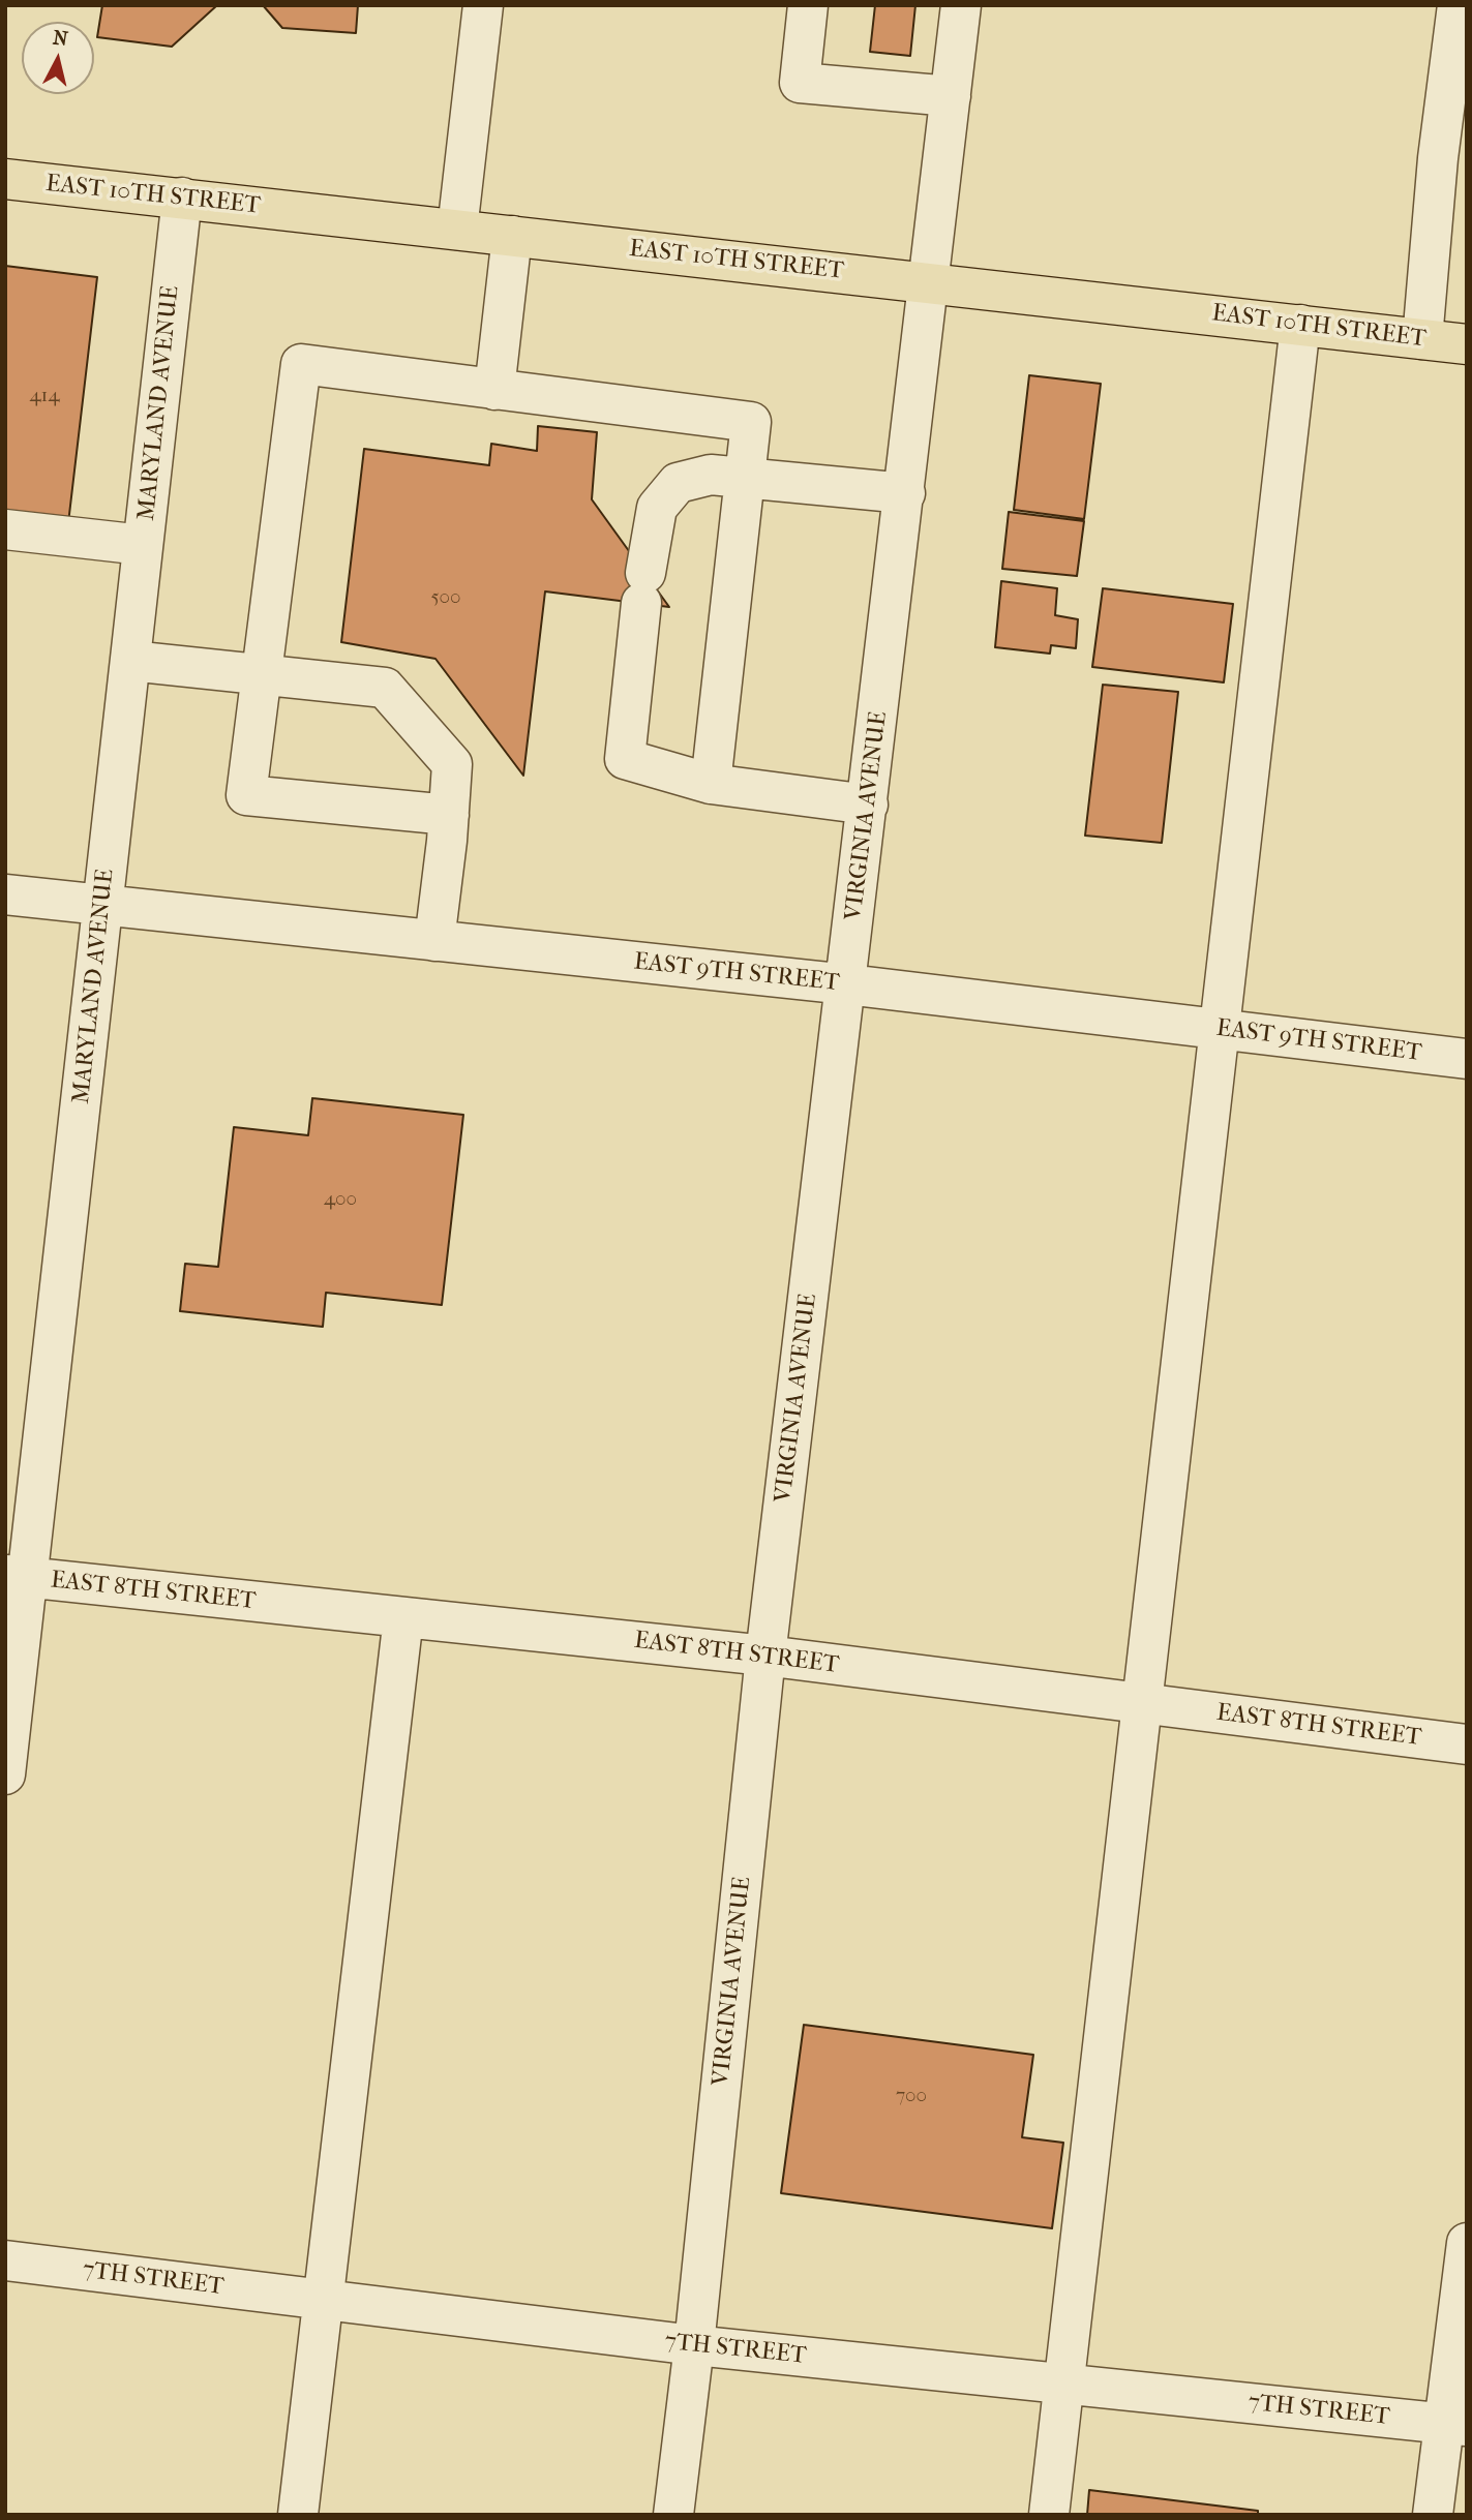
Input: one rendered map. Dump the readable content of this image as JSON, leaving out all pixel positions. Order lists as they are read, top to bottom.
{
  "streets": {
    "main road": ["EAST 10TH STREET"],
    "street": [
      "MARYLAND AVENUE",
      "VIRGINIA AVENUE",
      "EAST 9TH STREET",
      "EAST 8TH STREET",
      "7TH STREET"
    ]
  },
  "crossings": [
    ["EAST 10TH STREET", "MARYLAND AVENUE"],
    ["EAST 10TH STREET", "VIRGINIA AVENUE"],
    ["MARYLAND AVENUE", "EAST 9TH STREET"],
    ["MARYLAND AVENUE", "EAST 8TH STREET"],
    ["VIRGINIA AVENUE", "EAST 9TH STREET"],
    ["VIRGINIA AVENUE", "EAST 8TH STREET"],
    ["VIRGINIA AVENUE", "7TH STREET"]
  ],
  "house_numbers": [
    "414",
    "500",
    "400",
    "700"
  ],
  "north": "top"
}
